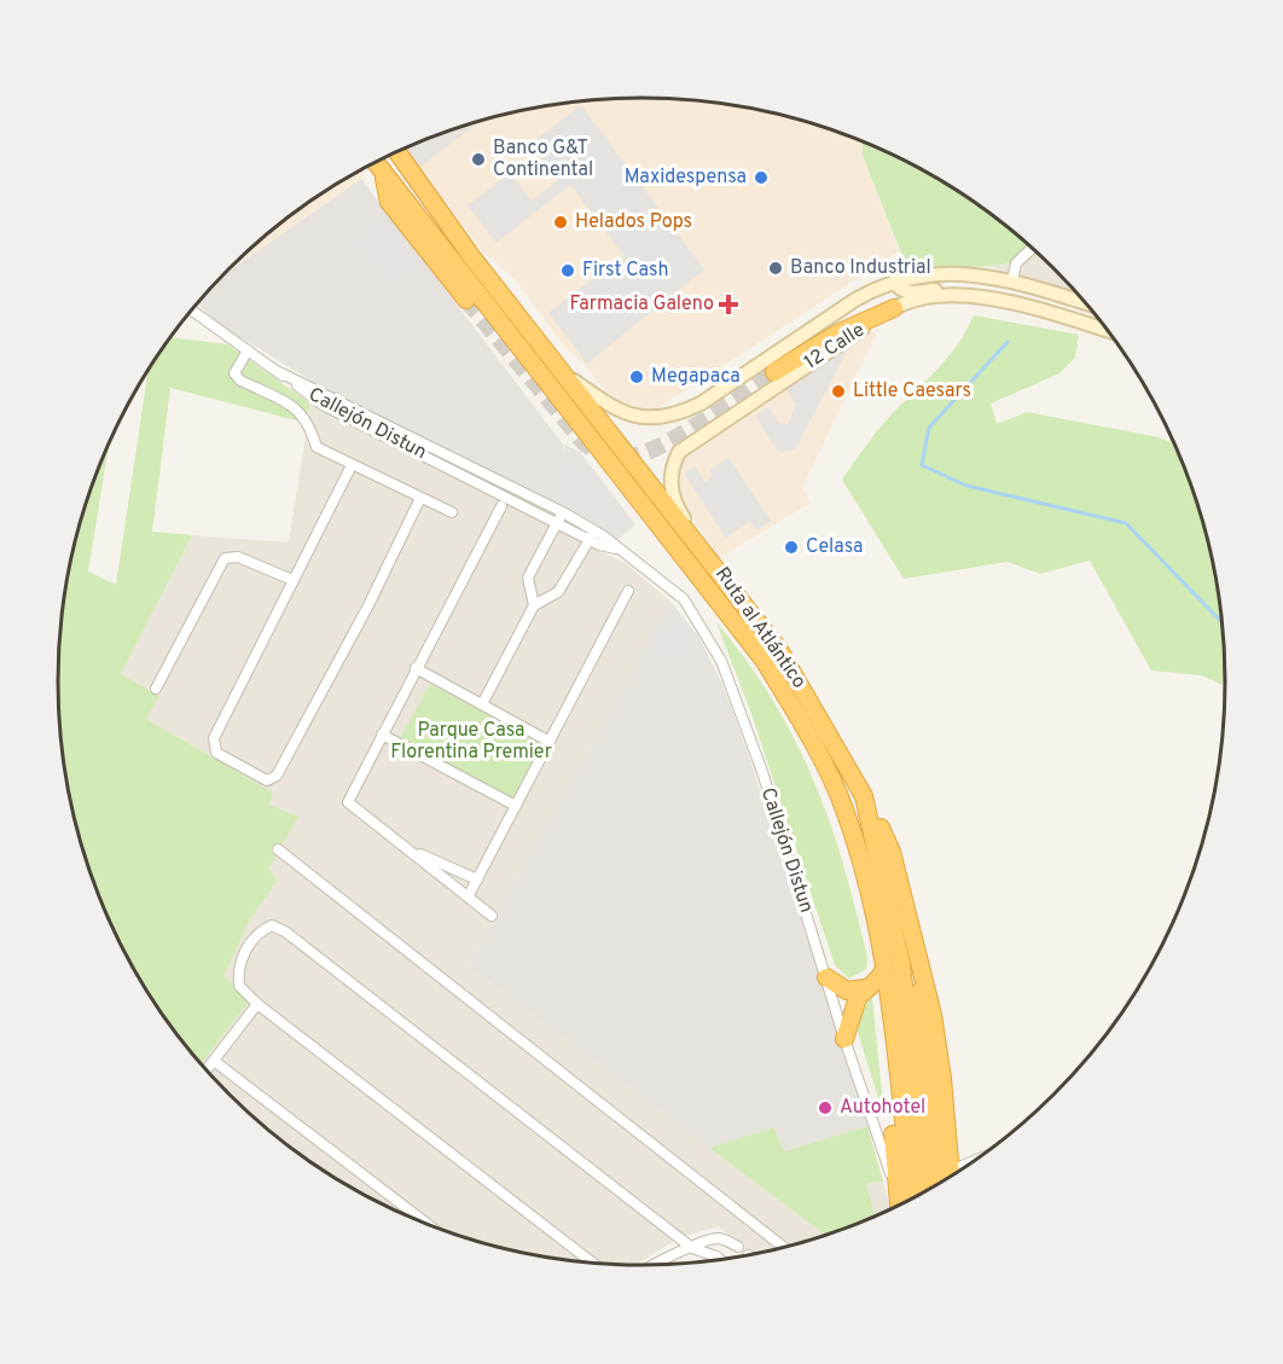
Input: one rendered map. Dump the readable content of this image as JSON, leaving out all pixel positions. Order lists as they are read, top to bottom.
{
  "streets": {
    "highway": ["Ruta al Atlántico"],
    "main road": ["12 Calle"],
    "street": ["Callejón Distun"]
  },
  "crossings": [
    ["12 Calle", "Ruta al Atlántico"]
  ],
  "parks": ["Parque Casa Florentina Premier"],
  "places": {
    "other": [
      "Banco G&T Continental",
      "Maxidespensa",
      "Helados Pops",
      "Banco Industrial",
      "First Cash",
      "Megapaca",
      "Little Caesars",
      "Celasa",
      "Autohotel"
    ],
    "health": ["Farmacia Galeno"]
  }
}
